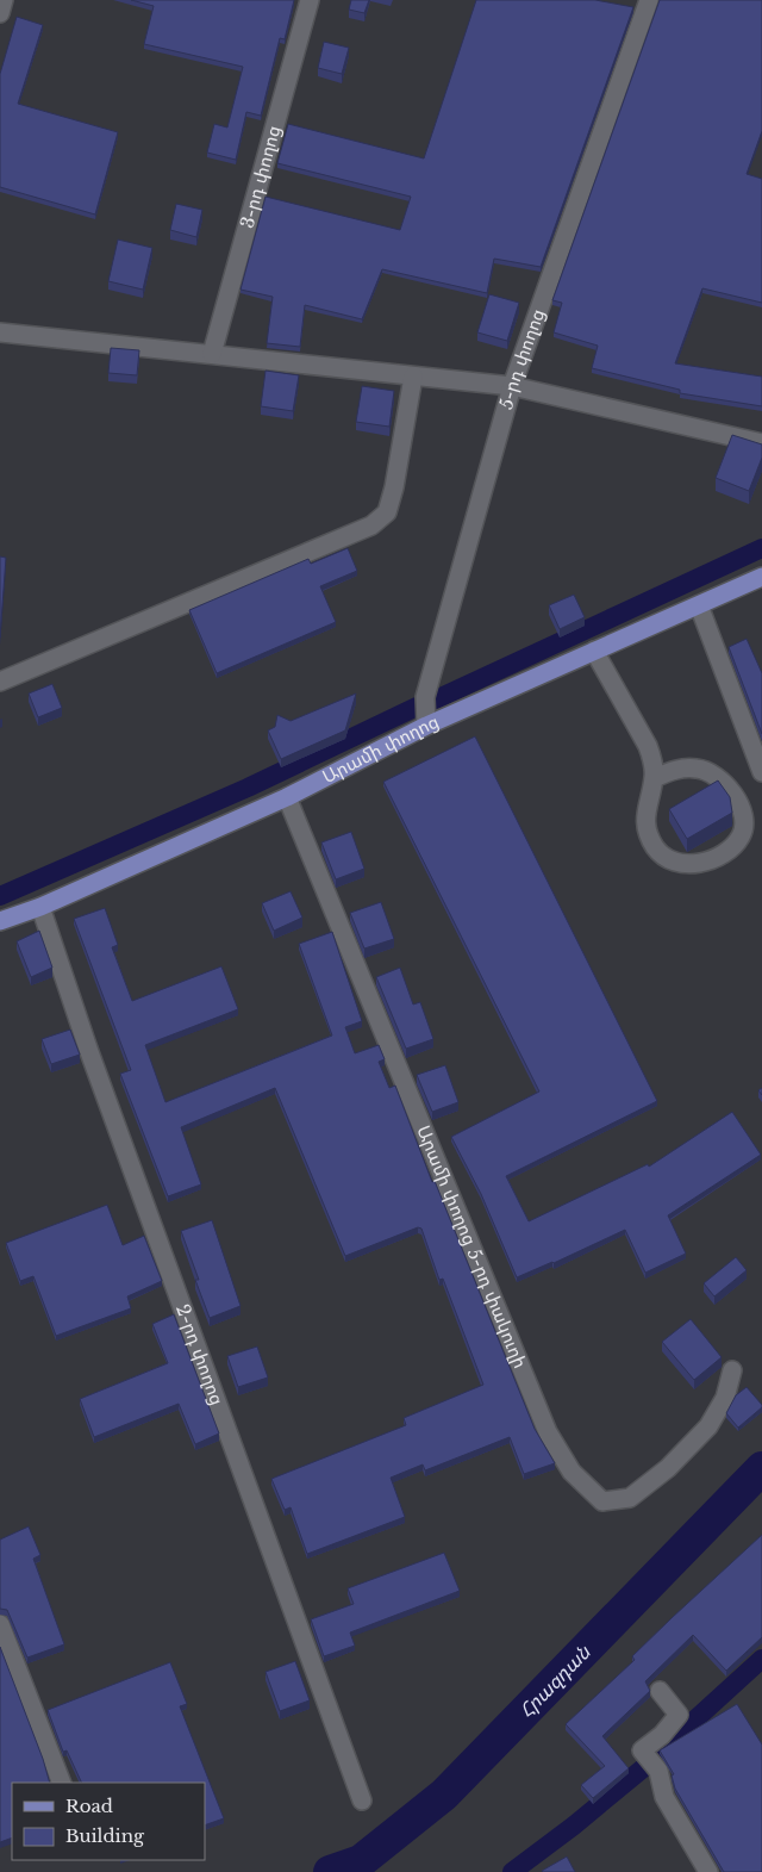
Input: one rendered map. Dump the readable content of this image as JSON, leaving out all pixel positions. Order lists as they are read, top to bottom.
{
  "streets": {
    "main road": ["Արամի փողոց"],
    "street": [
      "3-րդ փողոց",
      "5-րդ փողոց",
      "Արամի փողոց 5-րդ փակուղի",
      "2-րդ փողոց"
    ]
  },
  "crossings": [
    ["5-րդ փողոց", "Արամի փողոց"],
    ["Արամի փողոց", "Արամի փողոց 5-րդ փակուղի"],
    ["Արամի փողոց", "2-րդ փողոց"]
  ],
  "water": ["Հրազդան"],
  "legend": ["Road", "Building"]
}
